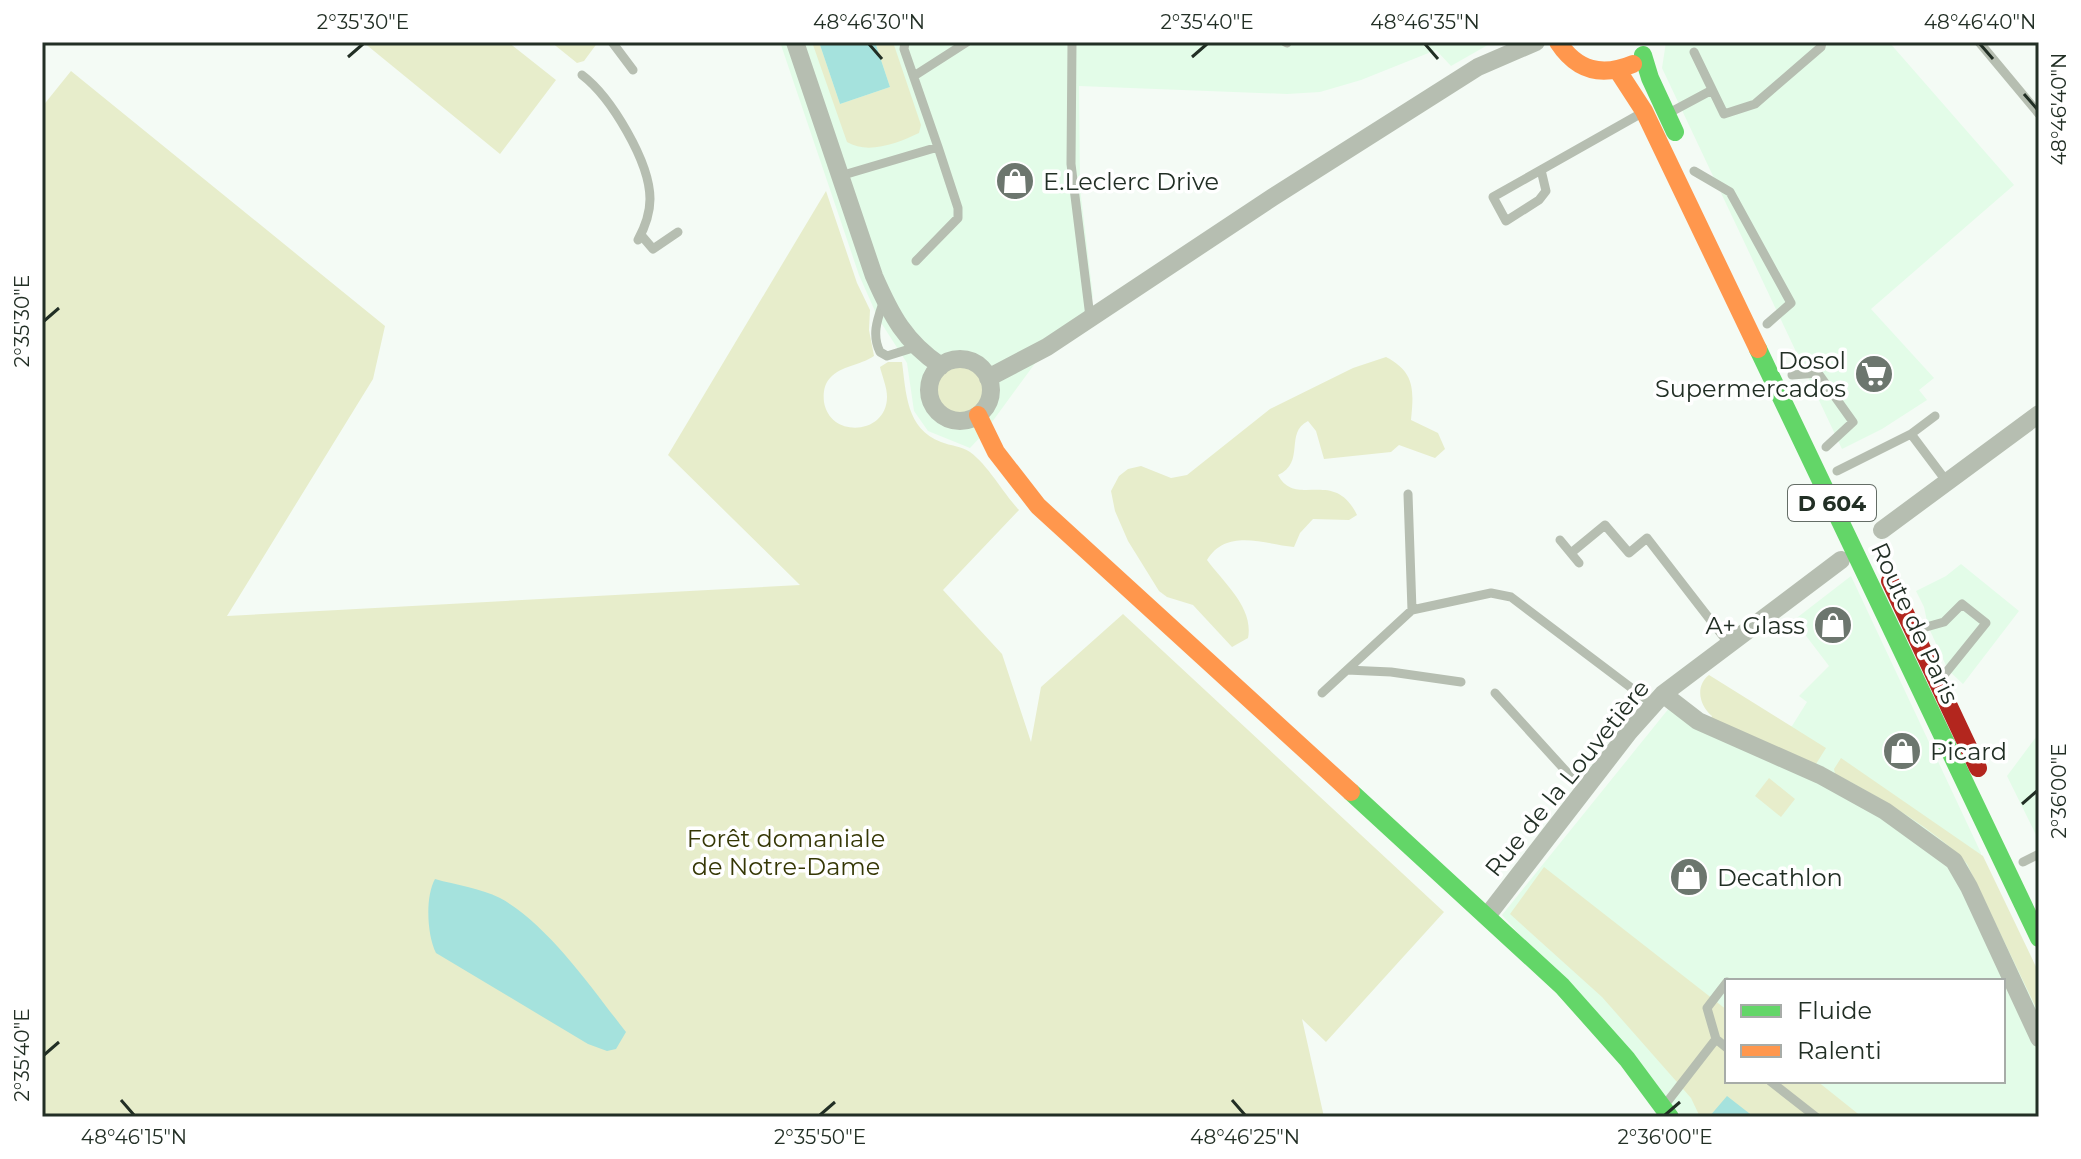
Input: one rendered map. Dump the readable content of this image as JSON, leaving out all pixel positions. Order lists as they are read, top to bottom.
{
  "streets": {
    "main road": ["D 604", "Route de Paris"],
    "street": ["Rue de la Louvetière"]
  },
  "parks": ["Forêt domaniale de Notre-Dame"],
  "places": {
    "shop": [
      "E.Leclerc Drive",
      "A+ Glass",
      "Picard",
      "Decathlon"
    ],
    "supermarket": ["Dosol Supermercados"]
  },
  "legend": ["Fluide", "Ralenti"],
  "coordinates": [
    "2°35'30\"E",
    "48°46'30\"N",
    "2°35'40\"E",
    "48°46'35\"N",
    "48°46'40\"N",
    "2°36'00\"E",
    "48°46'15\"N",
    "2°35'50\"E",
    "48°46'25\"N"
  ]
}
